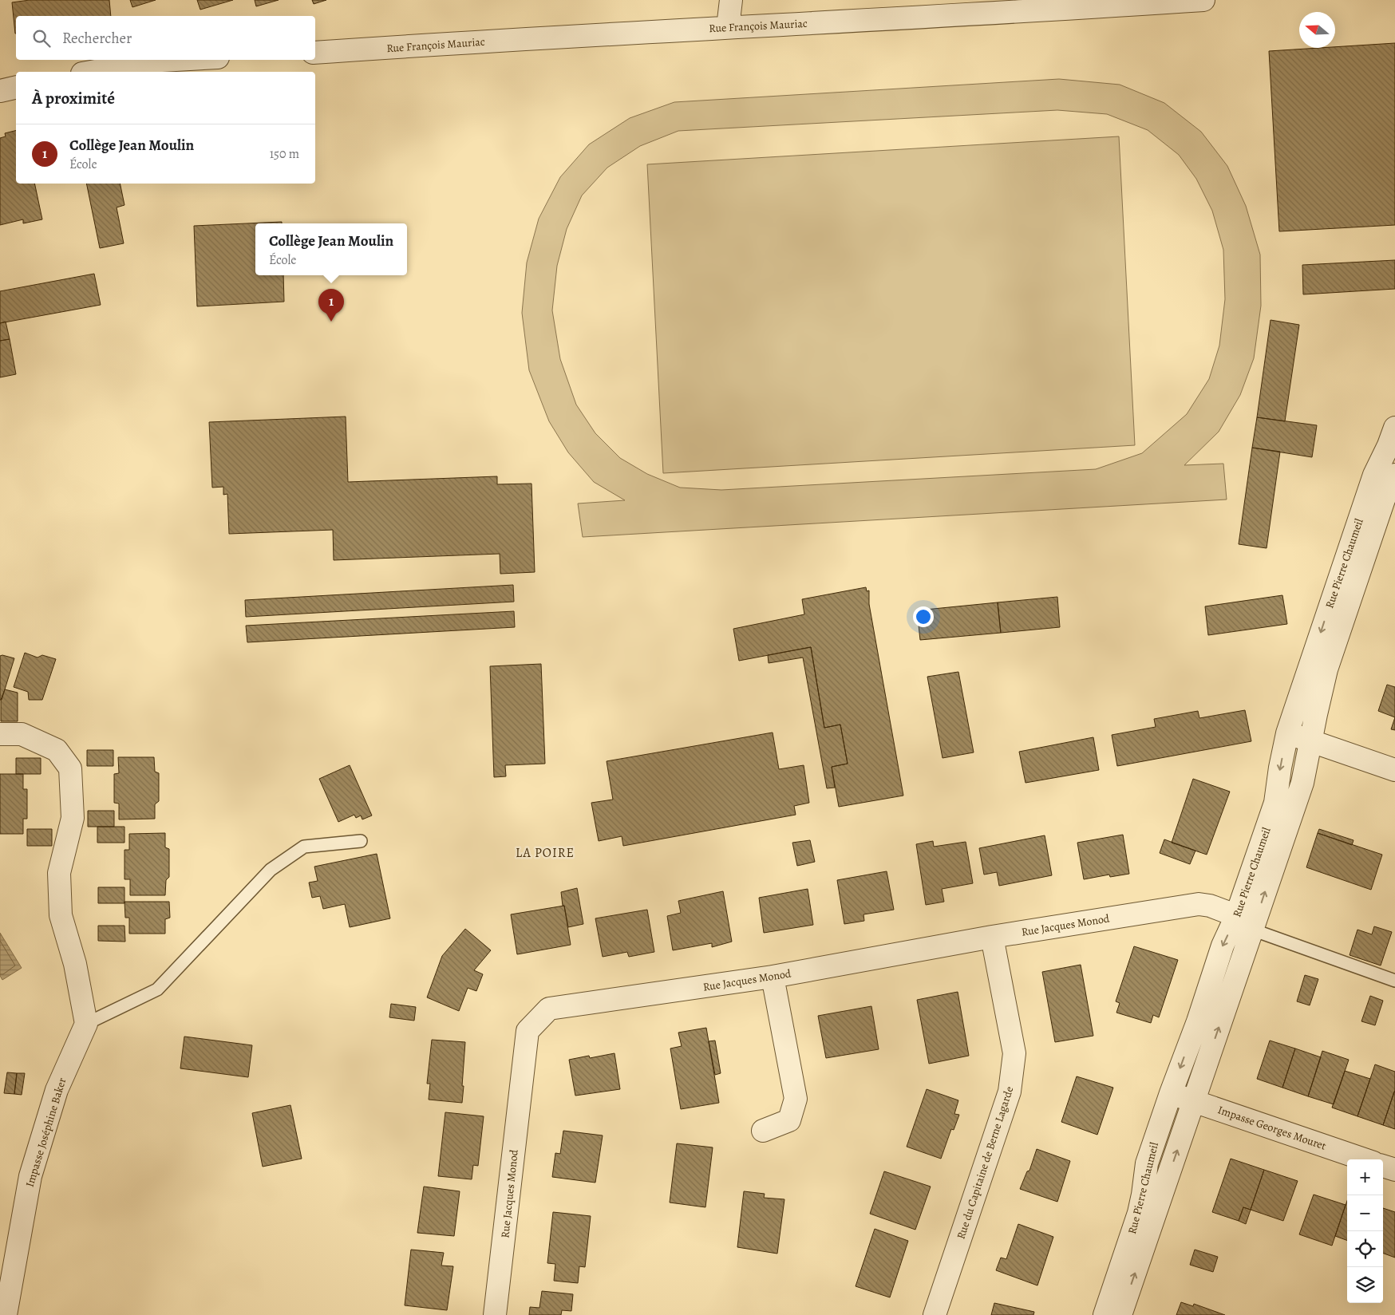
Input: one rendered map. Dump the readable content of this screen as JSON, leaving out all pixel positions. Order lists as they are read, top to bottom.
{
  "streets": {
    "street": [
      "Rue François Mauriac",
      "Rue Pierre Chaumeil",
      "Rue Jacques Monod",
      "Impasse Georges Mouret",
      "Impasse Joséphine Baker",
      "Rue du Capitaine de Berne Lagarde"
    ]
  },
  "crossings": [
    ["Rue Pierre Chaumeil", "Rue Jacques Monod"],
    ["Rue Pierre Chaumeil", "Impasse Georges Mouret"],
    ["Rue Jacques Monod", "Rue du Capitaine de Berne Lagarde"]
  ],
  "districts": ["LA POIRE"],
  "north": "left",
  "page": {
    "search": "Rechercher",
    "heading": "À proximité",
    "list": [
      {
        "mark": "1",
        "name": "Collège Jean Moulin",
        "note": "École",
        "value": "150 m"
      }
    ],
    "popup": ["Collège Jean Moulin", "École"],
    "pins": "1",
    "map_buttons": ["+", "−"]
  }
}
